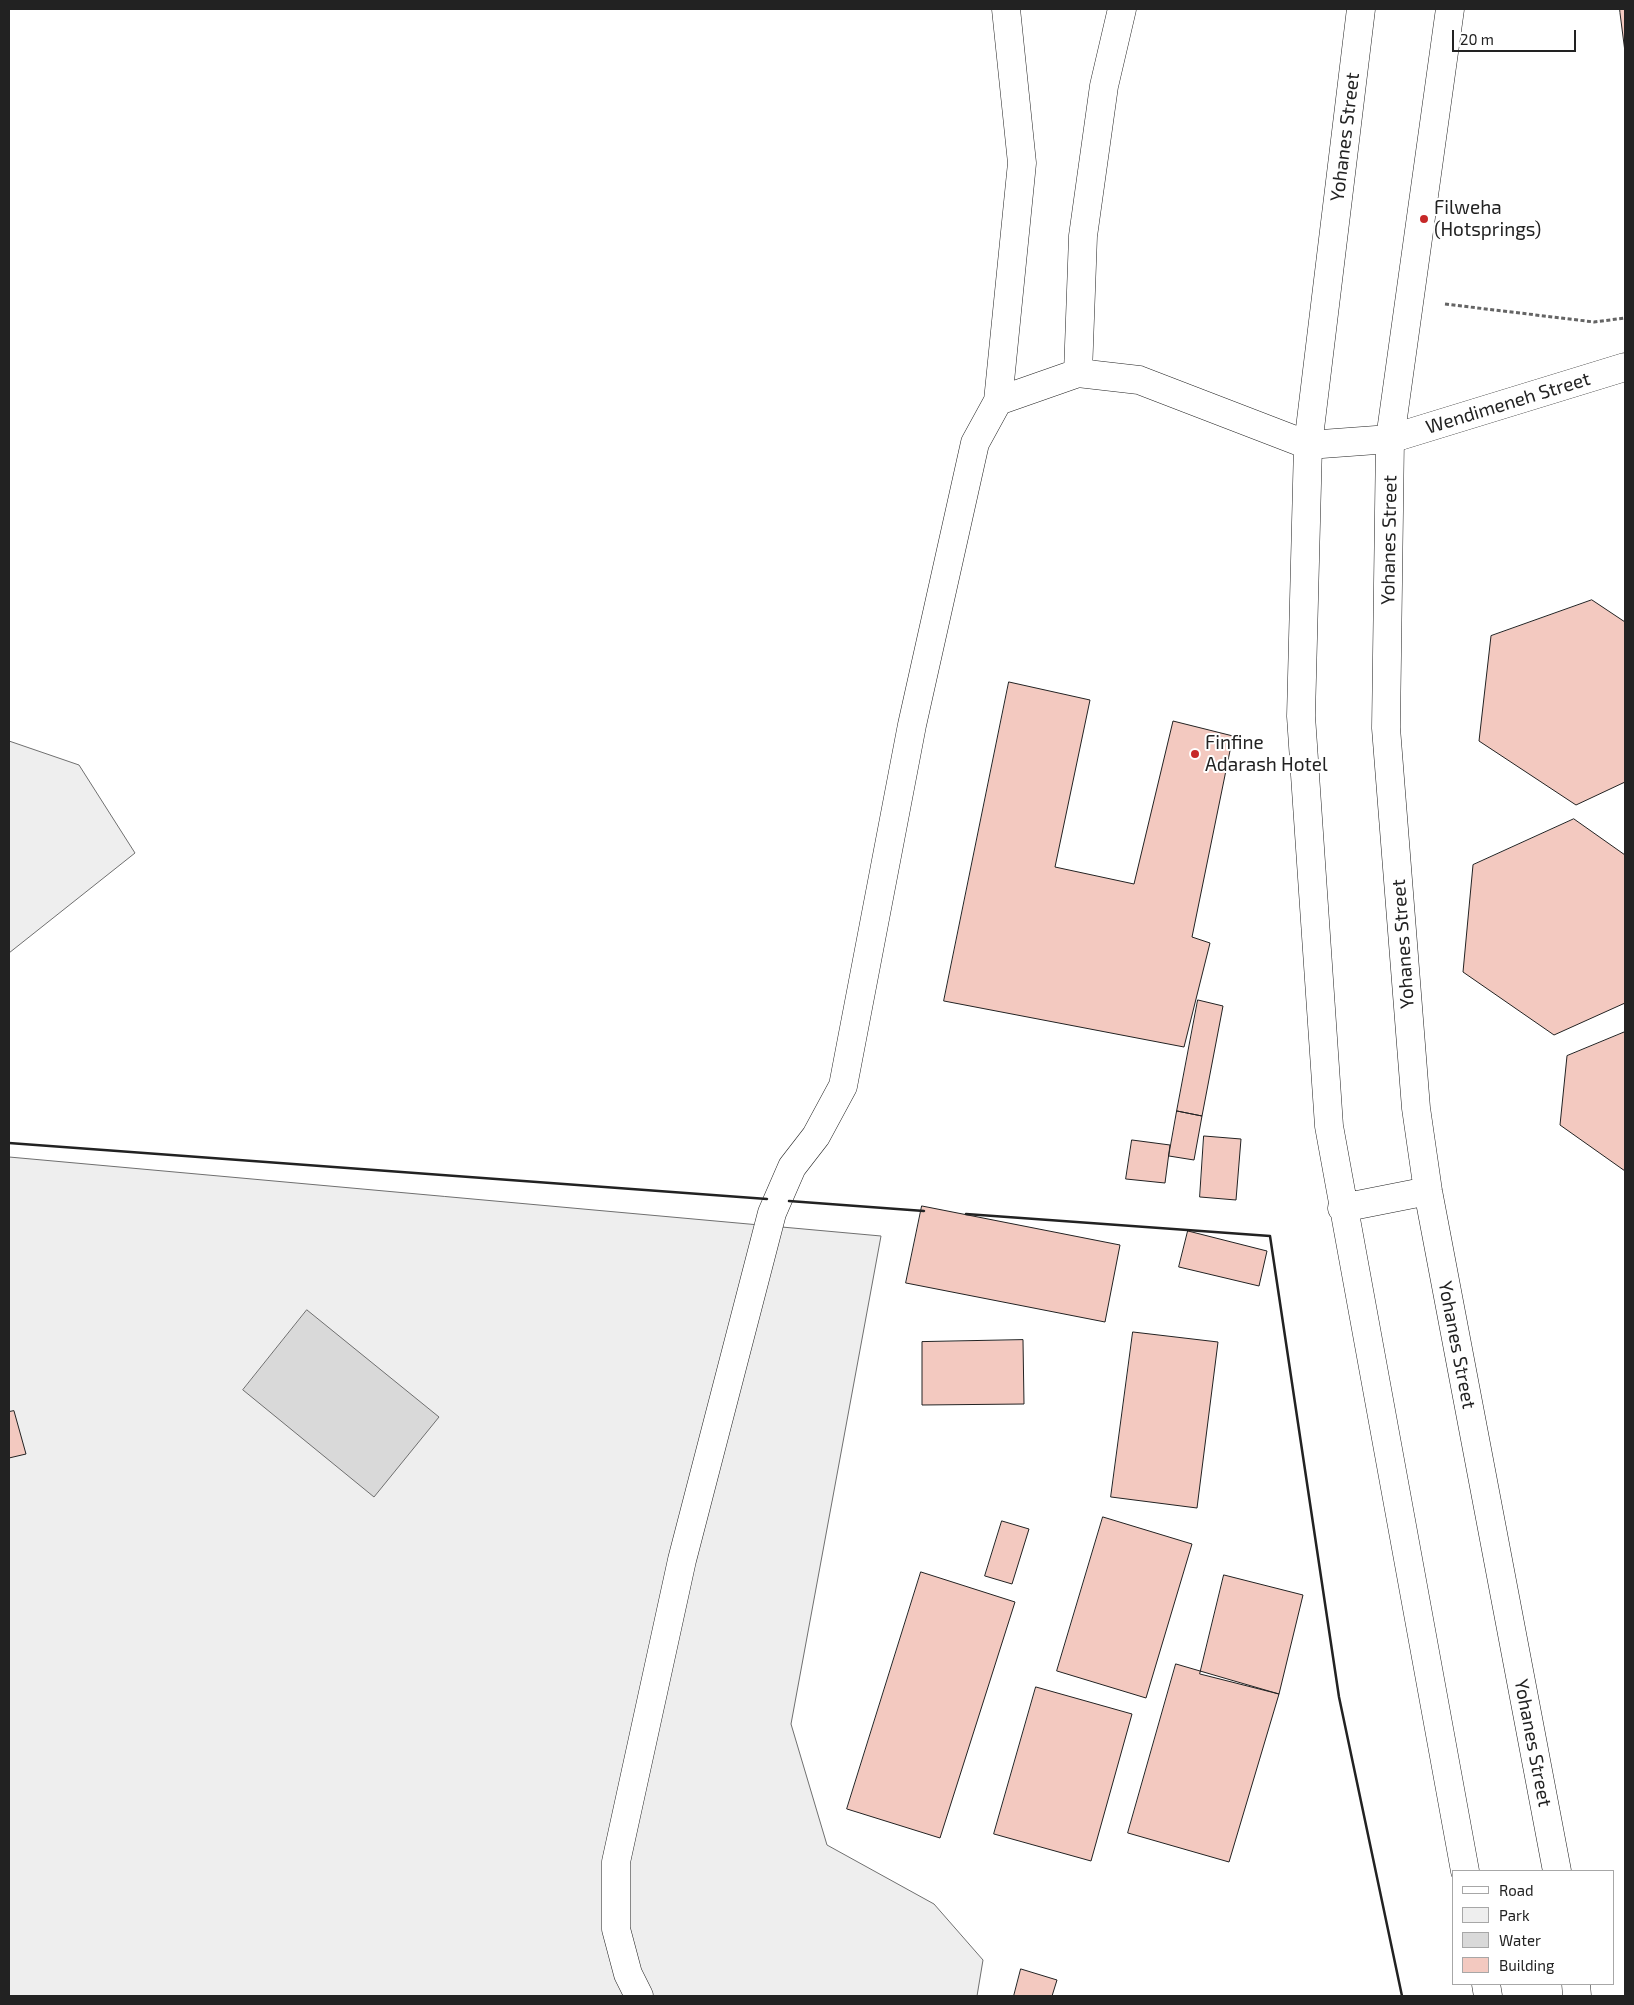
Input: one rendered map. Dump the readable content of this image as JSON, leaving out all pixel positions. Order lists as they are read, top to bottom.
{
  "streets": {
    "main road": ["Yohanes Street", "Wendimeneh Street"]
  },
  "crossings": [
    ["Yohanes Street", "Wendimeneh Street"]
  ],
  "places": ["Filweha (Hotsprings)", "Finfine Adarash Hotel"],
  "legend": [
    "Road",
    "Park",
    "Water",
    "Building"
  ],
  "scale_bar": "20 m"
}
